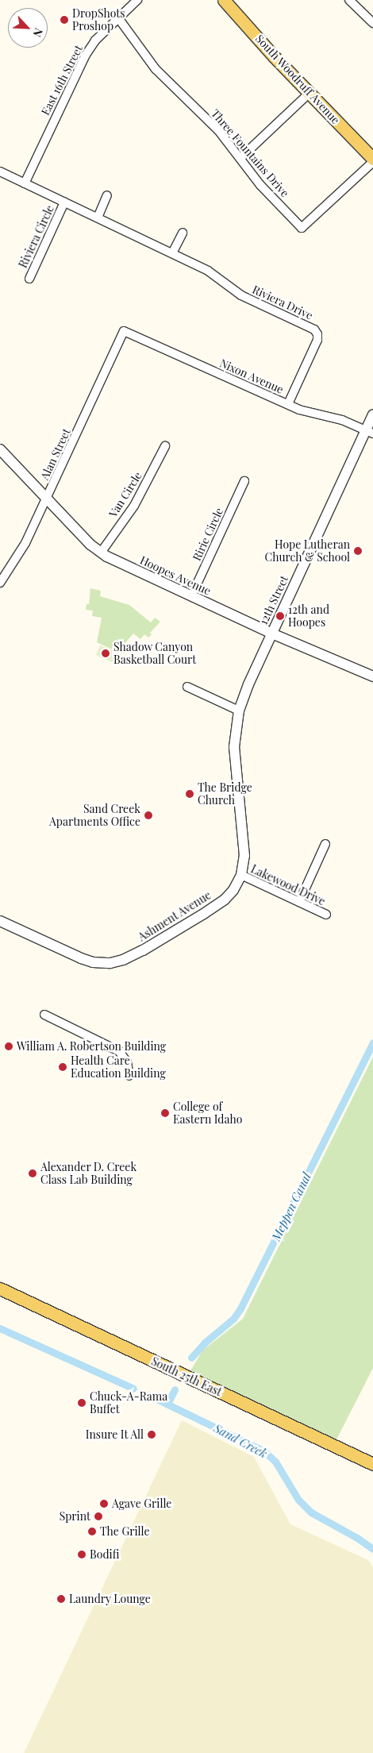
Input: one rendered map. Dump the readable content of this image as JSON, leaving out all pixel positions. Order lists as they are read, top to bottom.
{
  "streets": {
    "main road": ["South Woodruff Avenue", "South 25th East"],
    "street": [
      "East 16th Street",
      "Three Fountains Drive",
      "Riviera Circle",
      "Riviera Drive",
      "Nixon Avenue",
      "Alan Street",
      "Van Circle",
      "Ririe Circle",
      "Hoopes Avenue",
      "12th Street",
      "Lakewood Drive",
      "Ashment Avenue"
    ]
  },
  "crossings": [
    ["East 16th Street", "Three Fountains Drive"],
    ["East 16th Street", "Riviera Drive"],
    ["Riviera Circle", "Riviera Drive"],
    ["Riviera Drive", "Nixon Avenue"],
    ["Nixon Avenue", "Alan Street"],
    ["Nixon Avenue", "12th Street"],
    ["Alan Street", "Hoopes Avenue"],
    ["Van Circle", "Hoopes Avenue"],
    ["Ririe Circle", "Hoopes Avenue"],
    ["Hoopes Avenue", "12th Street"],
    ["12th Street", "Ashment Avenue"],
    ["Lakewood Drive", "Ashment Avenue"]
  ],
  "water": ["Meppen Canal", "Sand Creek"],
  "places": [
    "DropShots Proshop",
    "Hope Lutheran Church & School",
    "12th and Hoopes",
    "Shadow Canyon Basketball Court",
    "The Bridge Church",
    "Sand Creek Apartments Office",
    "William A. Robertson Building",
    "Health Care Education Building",
    "College of Eastern Idaho",
    "Alexander D. Creek Class Lab Building",
    "Chuck-A-Rama Buffet",
    "Insure It All",
    "Agave Grille",
    "Sprint",
    "The Grille",
    "Bodifi",
    "Laundry Lounge"
  ],
  "north": "bottom right"
}
